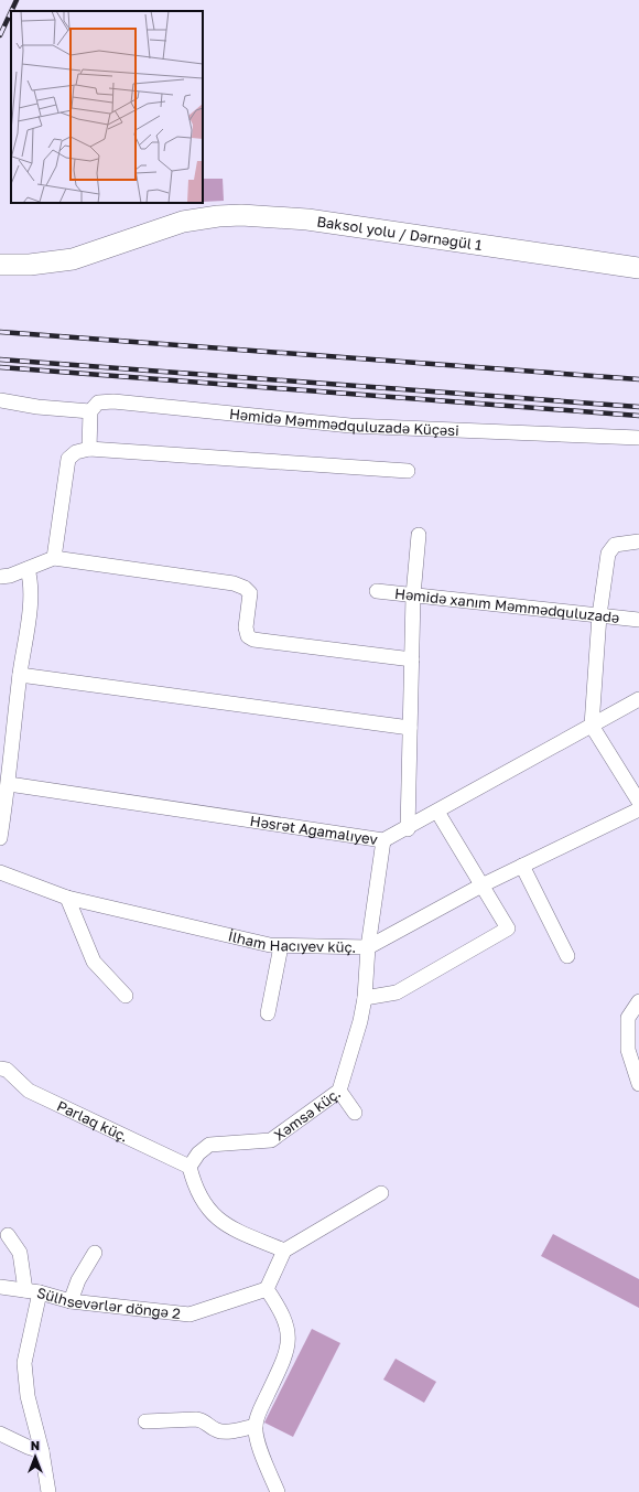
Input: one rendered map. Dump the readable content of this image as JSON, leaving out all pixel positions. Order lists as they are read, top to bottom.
{
  "streets": {
    "main road": ["Baksol yolu / Dərnəgül 1"],
    "street": [
      "Həmidə Məmmədquluzadə Küçəsi",
      "Həmidə xanım Məmmədquluzadə",
      "Həsrət Ağamalıyev",
      "İlham Hacıyev küç.",
      "Xəmsə küç.",
      "Parlaq küç.",
      "Sülhsevərlər döngə 2"
    ]
  },
  "crossings": [
    ["Həsrət Ağamalıyev", "Xəmsə küç."],
    ["İlham Hacıyev küç.", "Xəmsə küç."],
    ["Xəmsə küç.", "Parlaq küç."]
  ],
  "north": "top"
}
